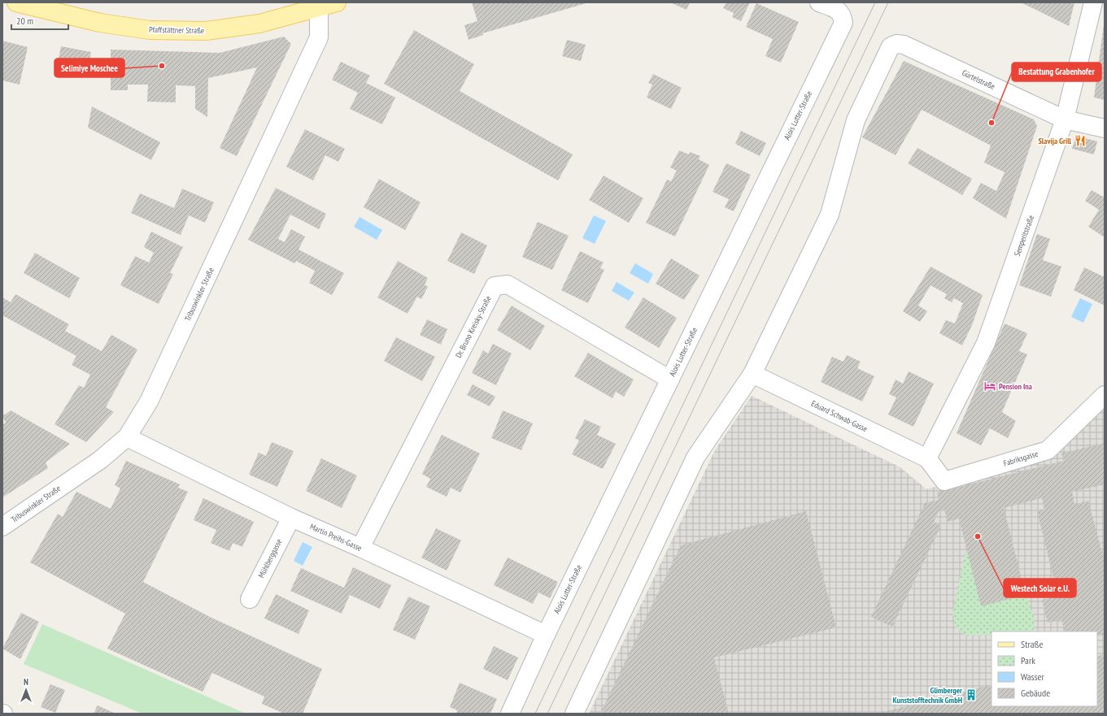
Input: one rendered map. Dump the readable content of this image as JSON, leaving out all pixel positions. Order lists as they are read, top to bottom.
{
  "streets": {
    "main road": ["Pfaffstättner Straße"],
    "street": [
      "Gürtelstraße",
      "Alois Lutter-Straße",
      "Semperitstraße",
      "Tribuswinkler Straße",
      "Dr. Bruno Kreisky-Straße",
      "Eduard Schwab-Gasse",
      "Fabriksgasse",
      "Martin Preihs-Gasse",
      "Mühlberggasse"
    ]
  },
  "crossings": [
    ["Pfaffstättner Straße", "Tribuswinkler Straße"],
    ["Gürtelstraße", "Semperitstraße"],
    ["Gürtelstraße", "Eduard Schwab-Gasse"],
    ["Alois Lutter-Straße", "Dr. Bruno Kreisky-Straße"],
    ["Alois Lutter-Straße", "Martin Preihs-Gasse"],
    ["Semperitstraße", "Eduard Schwab-Gasse"],
    ["Semperitstraße", "Fabriksgasse"],
    ["Tribuswinkler Straße", "Martin Preihs-Gasse"],
    ["Dr. Bruno Kreisky-Straße", "Martin Preihs-Gasse"],
    ["Eduard Schwab-Gasse", "Fabriksgasse"],
    ["Martin Preihs-Gasse", "Mühlberggasse"]
  ],
  "places": {
    "other": ["Selimiye Moschee", "Bestattung Grabenhofer", "Westech Solar e.U."],
    "restaurant": ["Slavija Grill"],
    "hotel": ["Pension Ina"],
    "building": ["Glimberger Kunststofftechnik GmbH"]
  },
  "legend": [
    "Straße",
    "Park",
    "Wasser",
    "Gebäude"
  ],
  "scale_bar": "20 m",
  "north": "top"
}
